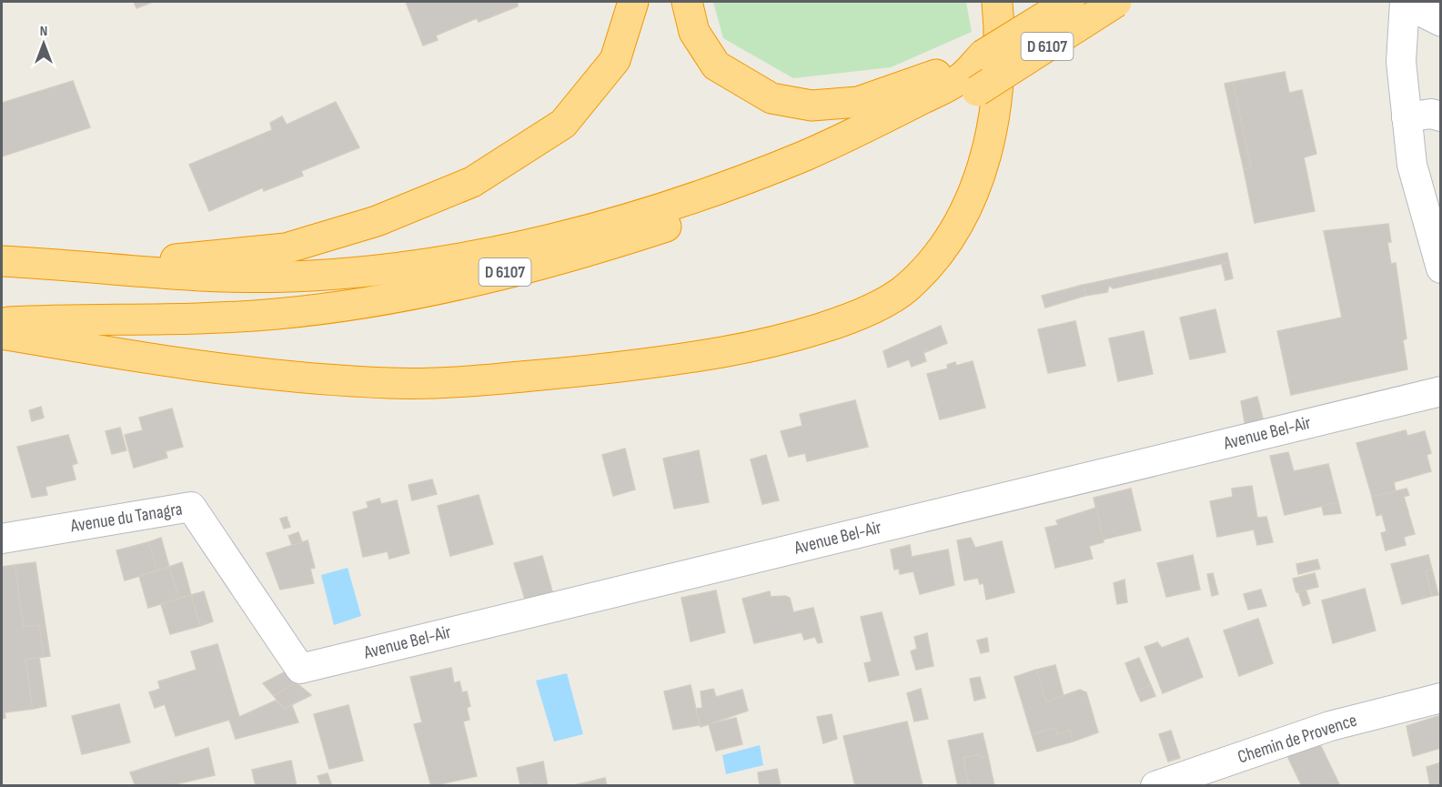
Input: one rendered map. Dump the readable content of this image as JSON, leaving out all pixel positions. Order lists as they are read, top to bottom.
{
  "streets": {
    "highway": ["D 6107"],
    "street": ["Avenue Bel-Air", "Avenue du Tanagra", "Chemin de Provence"]
  },
  "crossings": [
    ["Avenue Bel-Air", "Avenue du Tanagra"]
  ],
  "north": "top"
}
